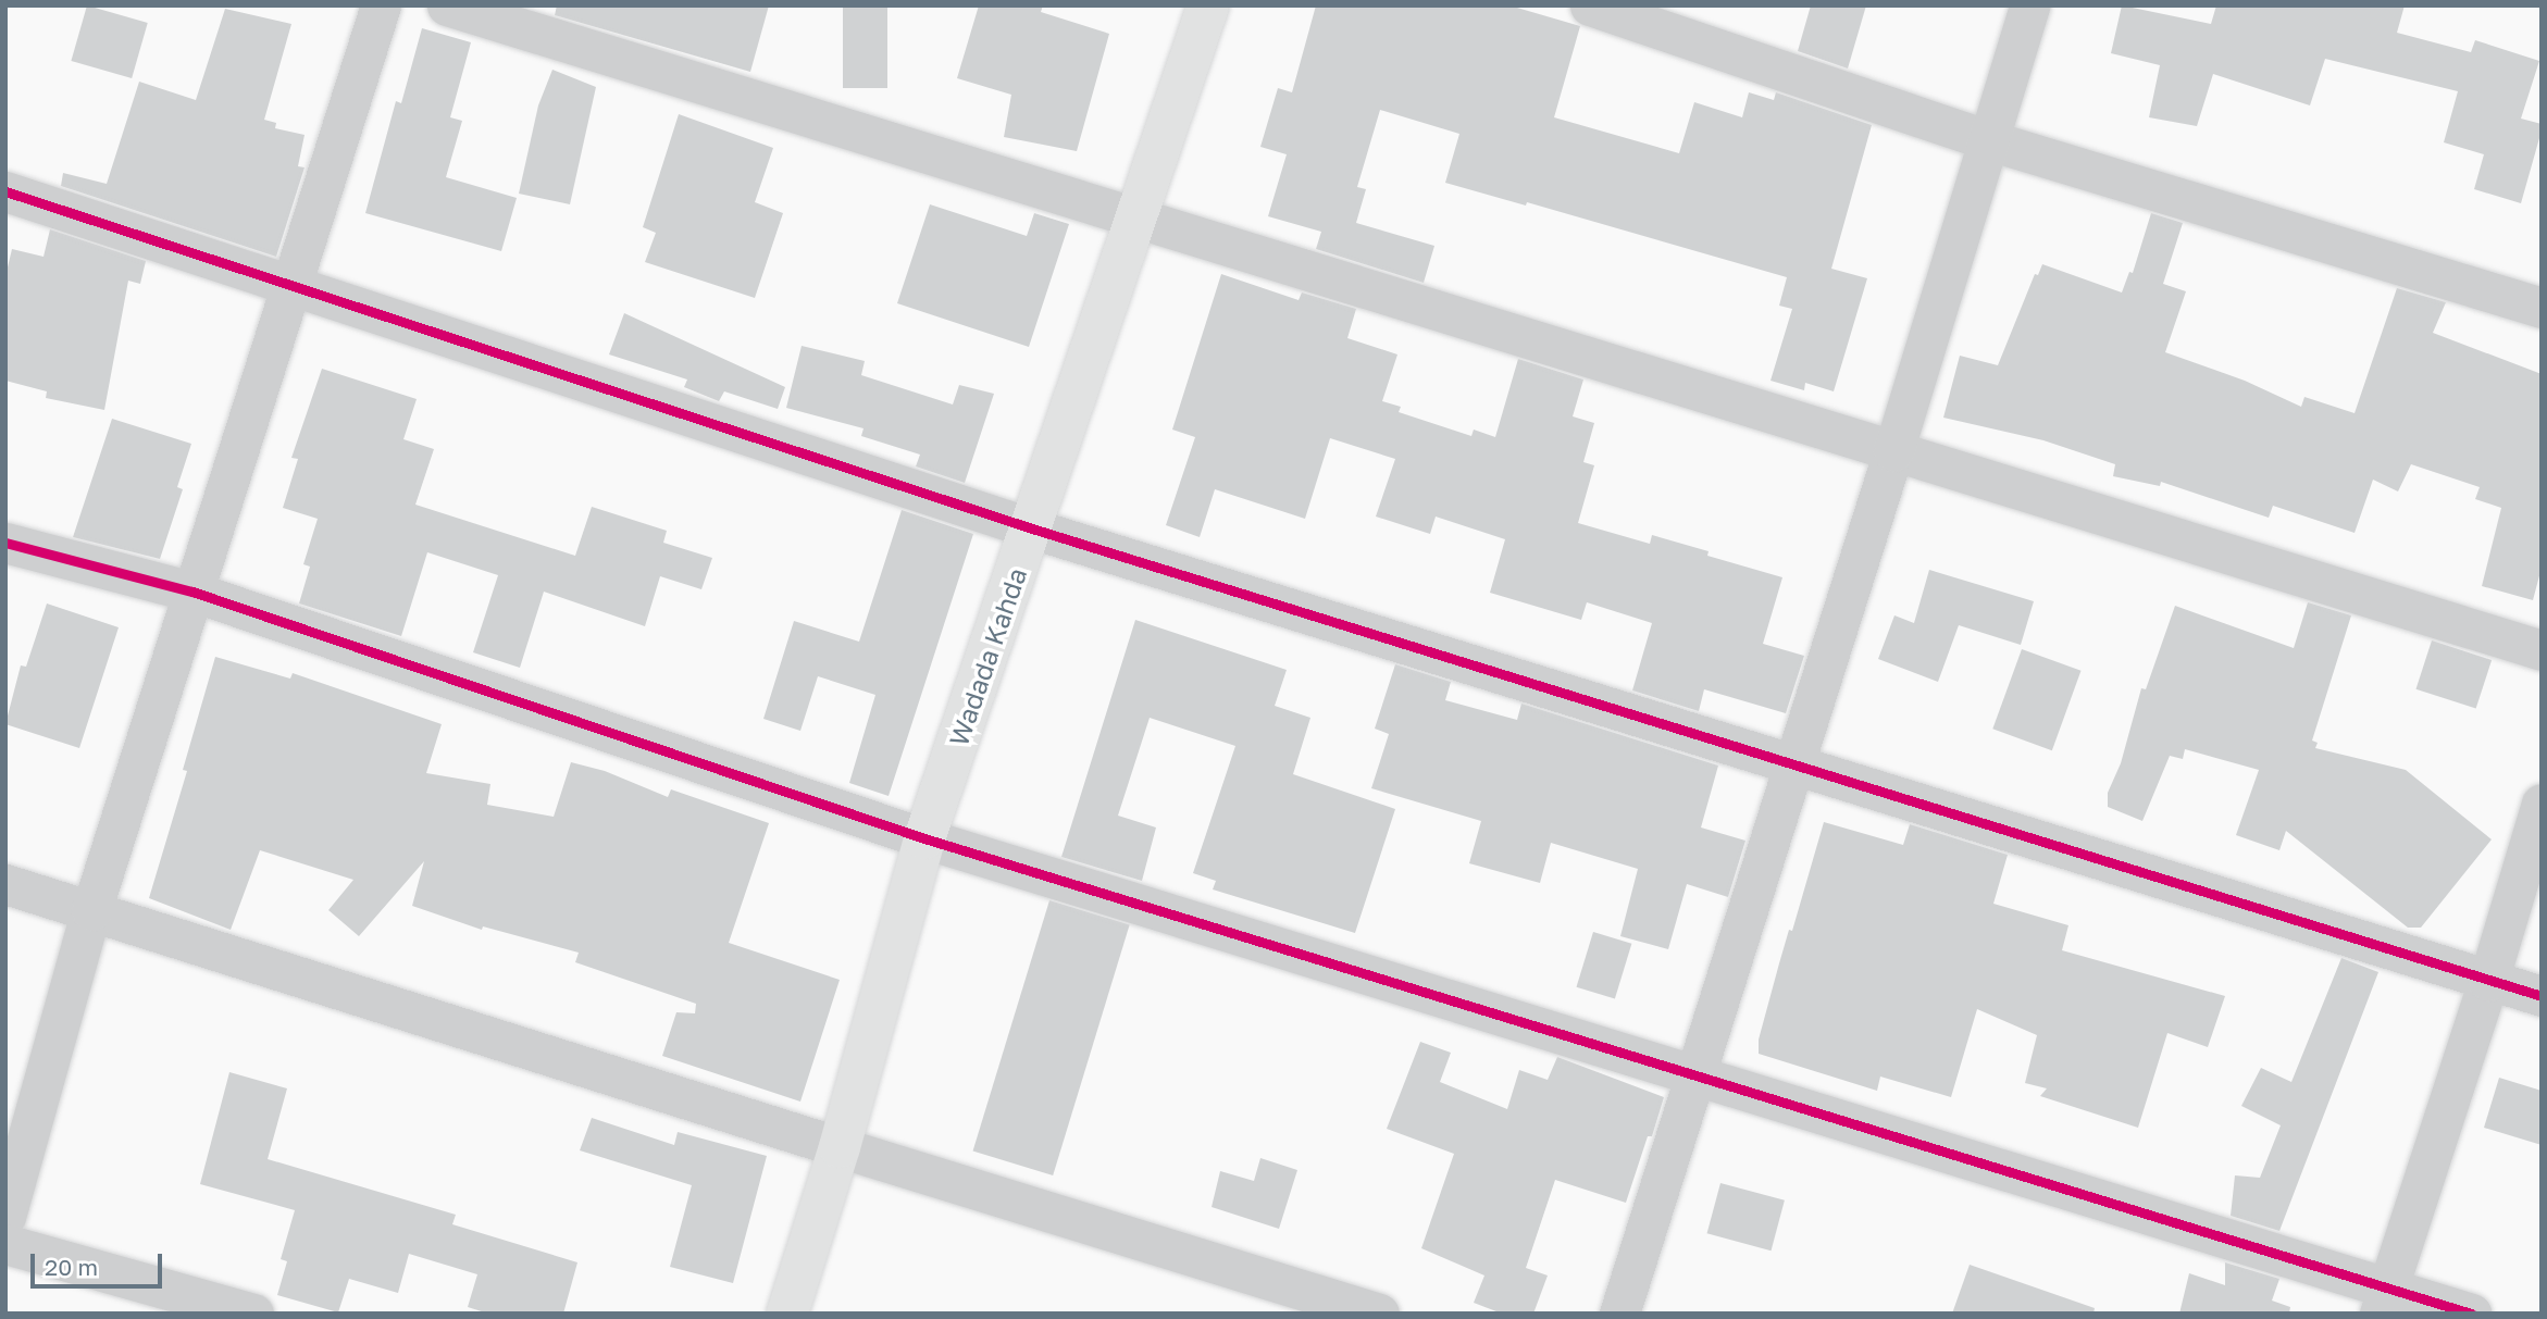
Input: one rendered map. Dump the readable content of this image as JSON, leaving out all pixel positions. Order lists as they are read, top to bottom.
{
  "streets": {
    "main road": ["Wadada Kahda"]
  },
  "scale_bar": "20 m"
}
